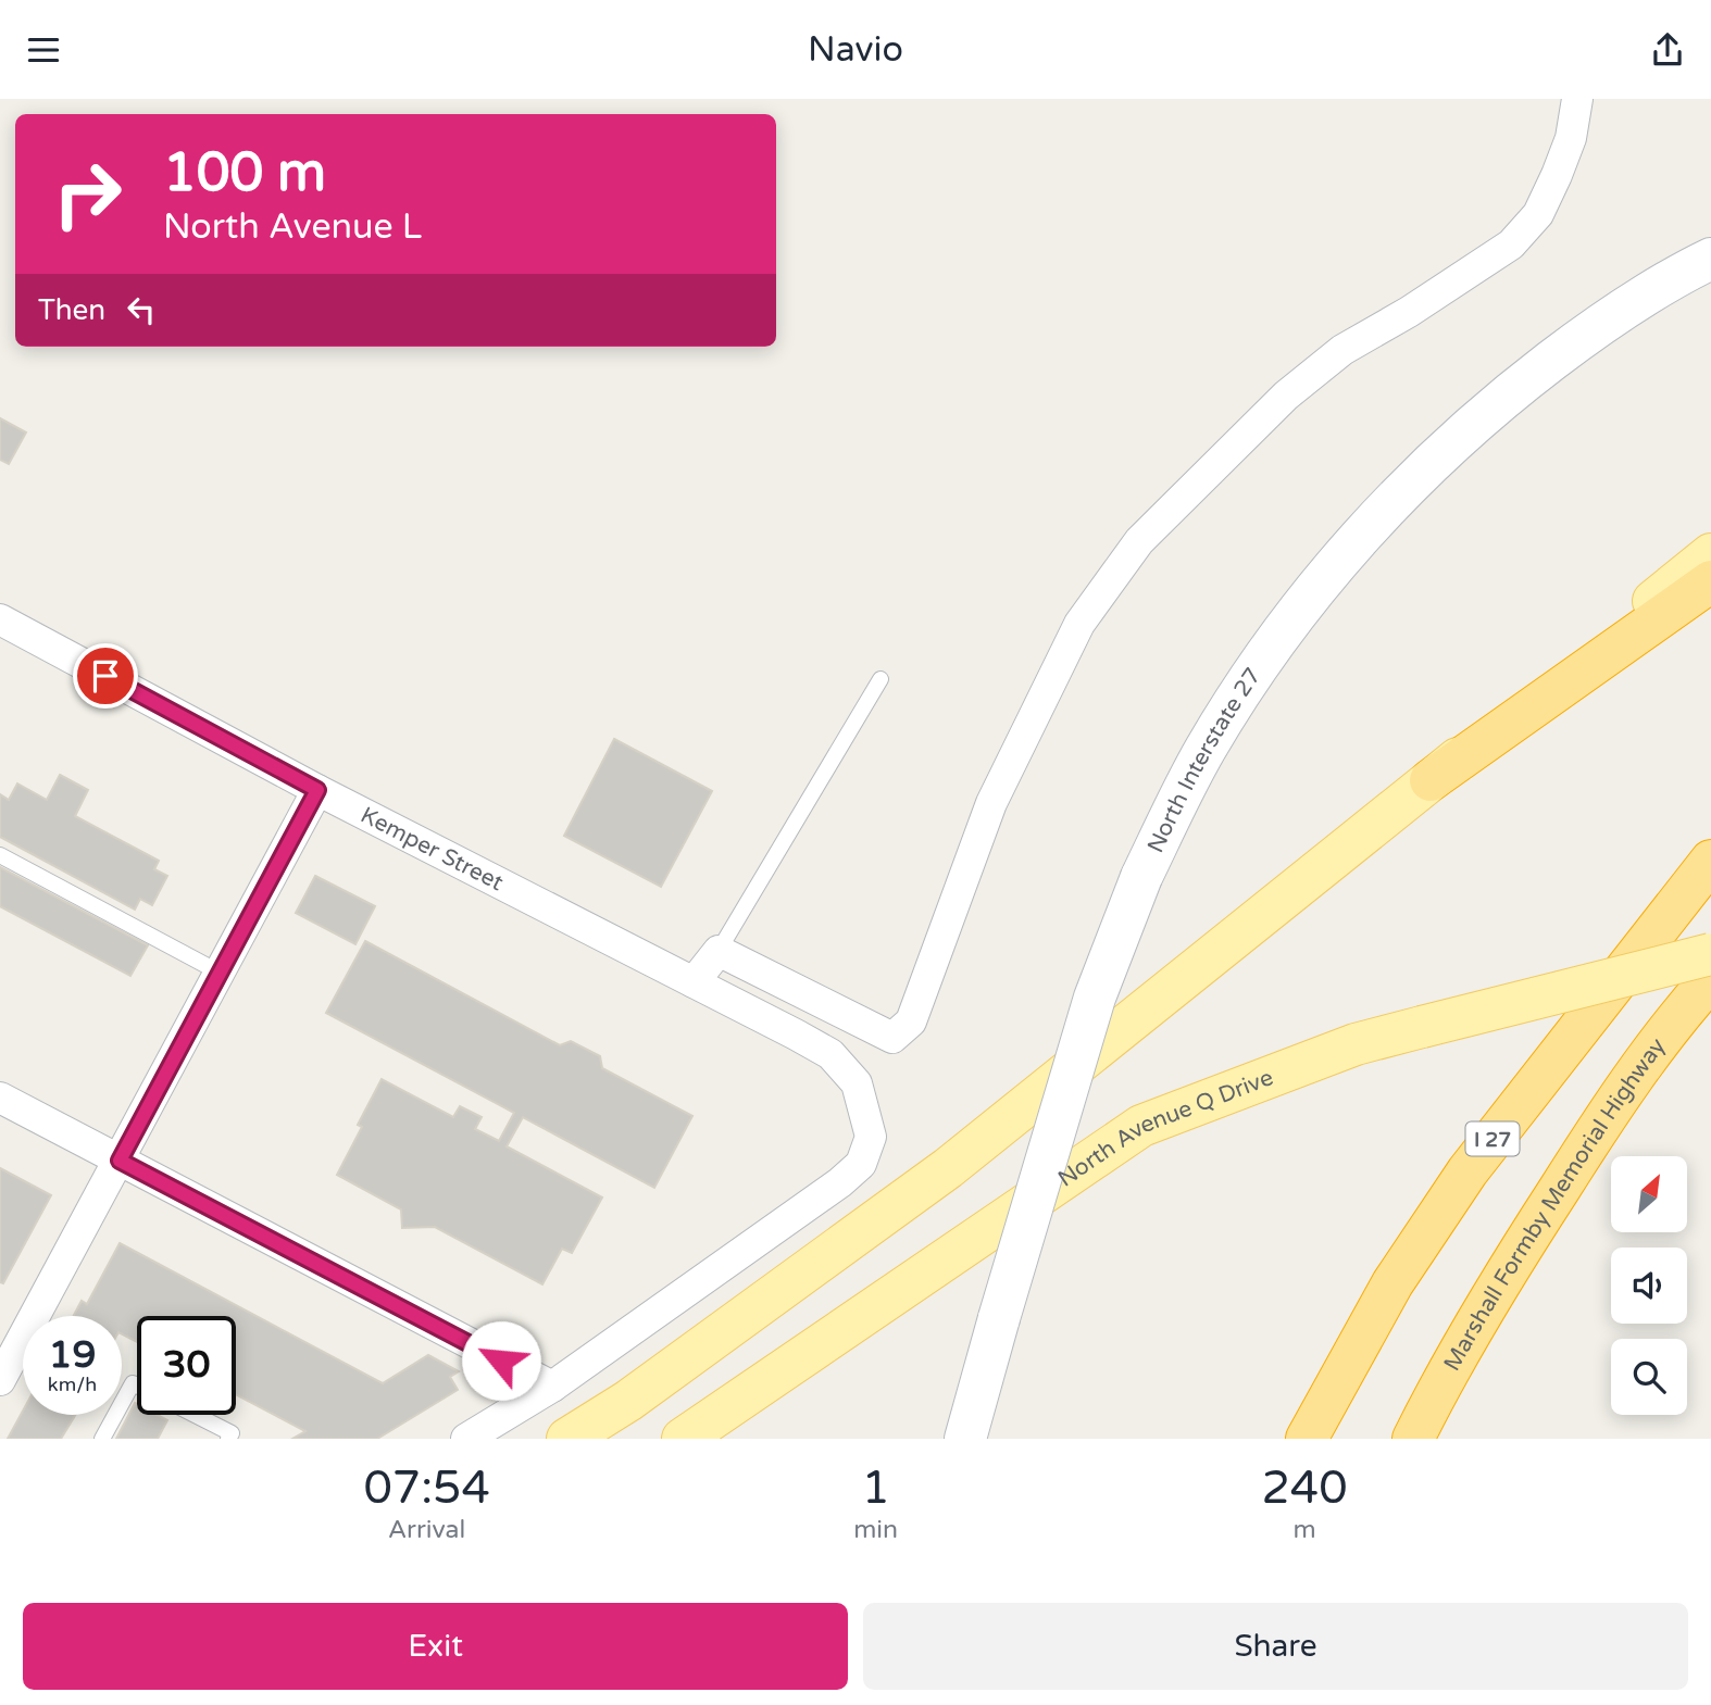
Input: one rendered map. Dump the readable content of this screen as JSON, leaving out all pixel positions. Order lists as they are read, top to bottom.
{
  "streets": {
    "highway": ["I 27", "Marshall Formby Memorial Highway"],
    "main road": ["North Interstate 27", "North Avenue Q Drive"],
    "street": ["Kemper Street"]
  },
  "north": "top right",
  "page": {
    "header": "Navio",
    "turn": ["100 m", "North Avenue L"],
    "then": "Then",
    "speed": "19 km/h",
    "limit": "30",
    "eta": [
      "07:54",
      "Arrival",
      "1",
      "min",
      "240",
      "m"
    ],
    "buttons": ["Exit", "Share"]
  }
}
